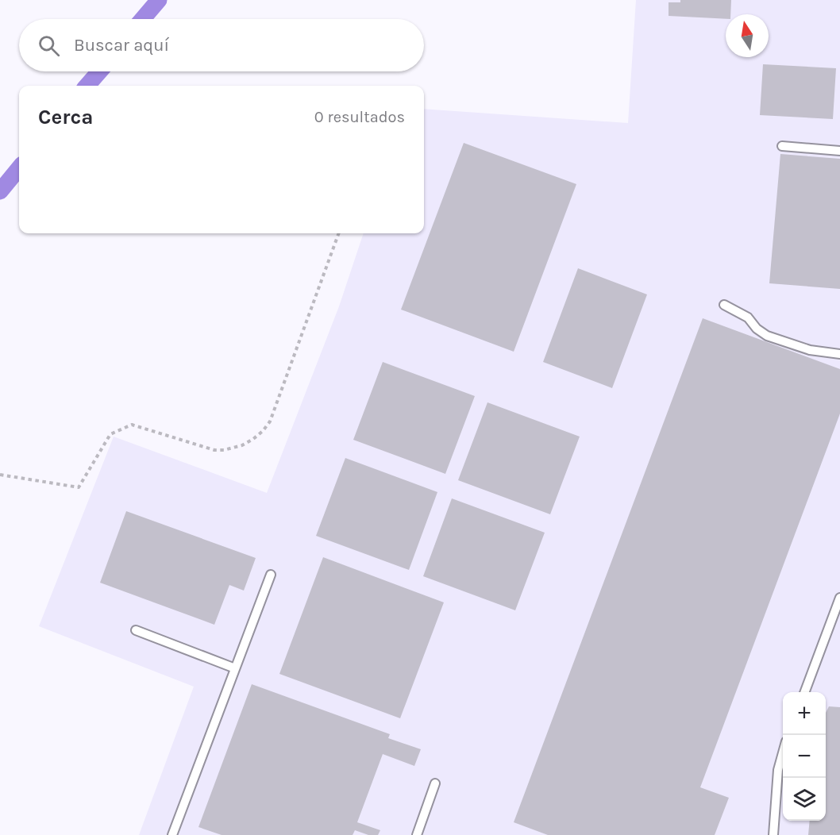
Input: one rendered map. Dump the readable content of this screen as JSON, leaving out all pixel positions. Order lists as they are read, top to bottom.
{
  "north": "top",
  "page": {
    "search": "Buscar aquí",
    "heading": ["Cerca", "0 resultados"],
    "map_buttons": ["+", "−"]
  }
}
